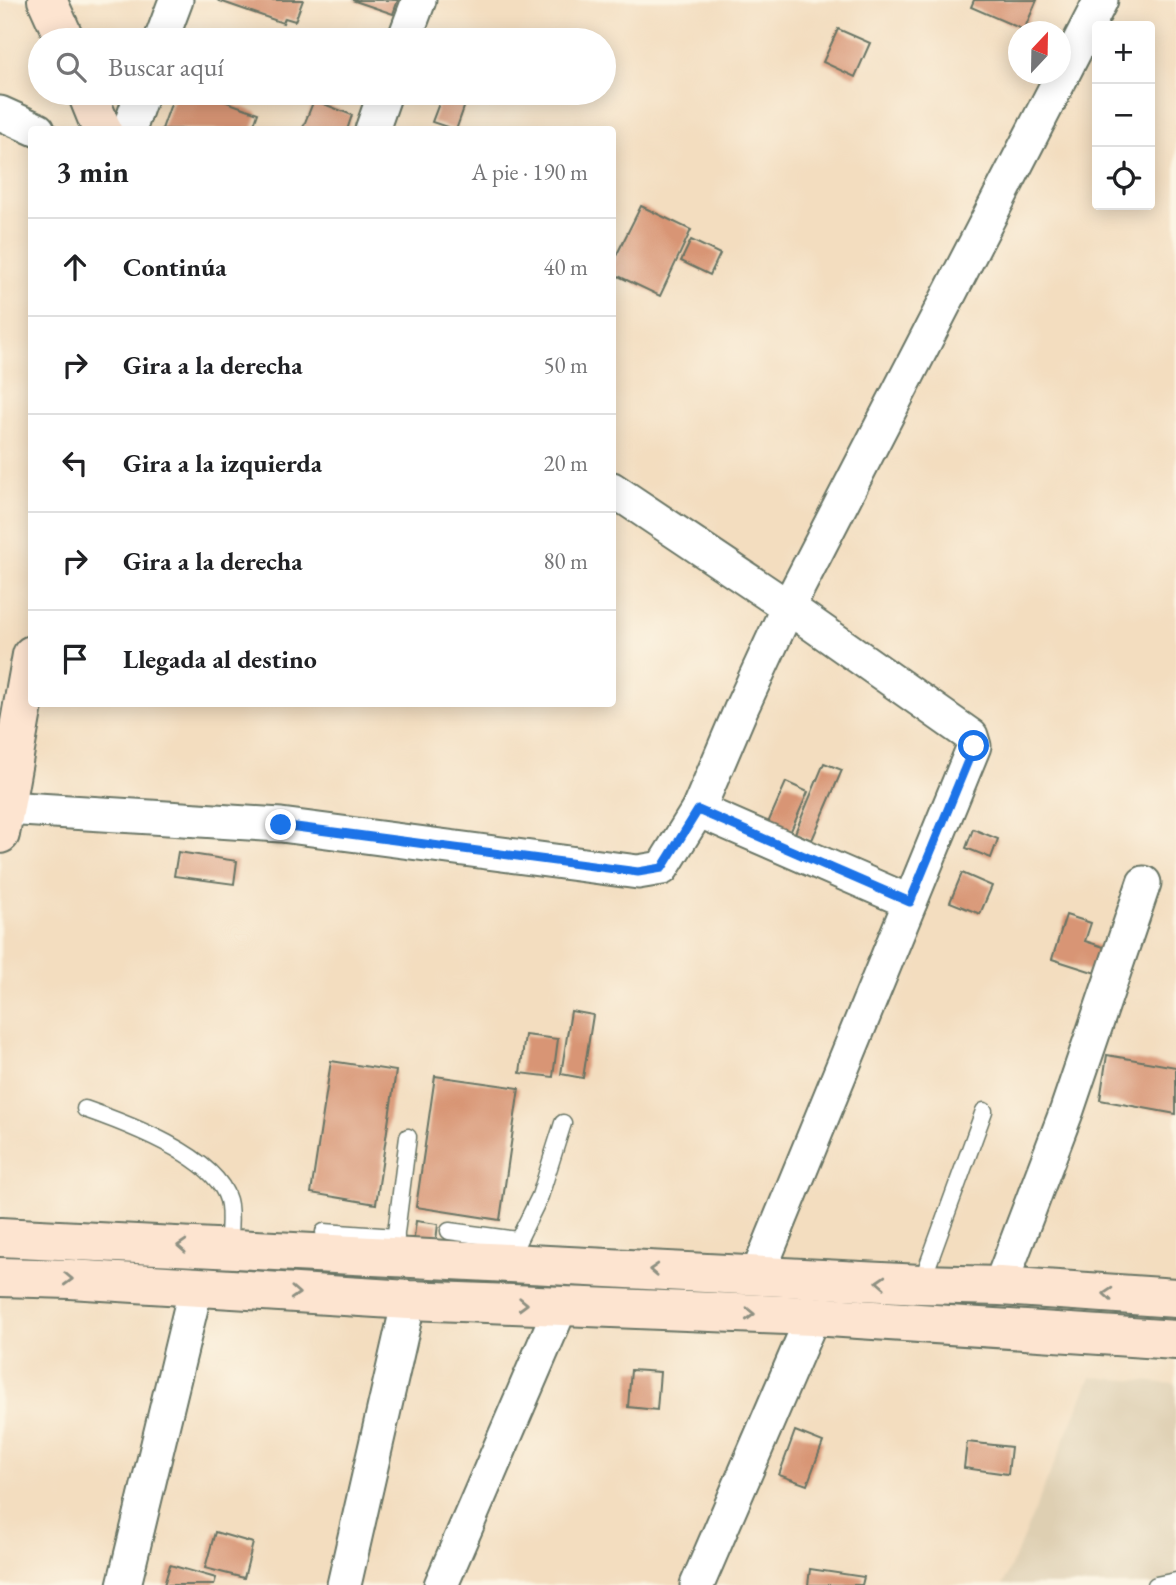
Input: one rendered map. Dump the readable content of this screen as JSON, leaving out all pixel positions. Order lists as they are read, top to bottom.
{
  "north": "top",
  "page": {
    "map_buttons": ["+", "−"],
    "search": "Buscar aquí",
    "heading": ["3 min", "A pie · 190 m"],
    "list": [
      ["Continúa", "40 m"],
      ["Gira a la derecha", "50 m"],
      ["Gira a la izquierda", "20 m"],
      ["Gira a la derecha", "80 m"],
      "Llegada al destino"
    ]
  }
}
